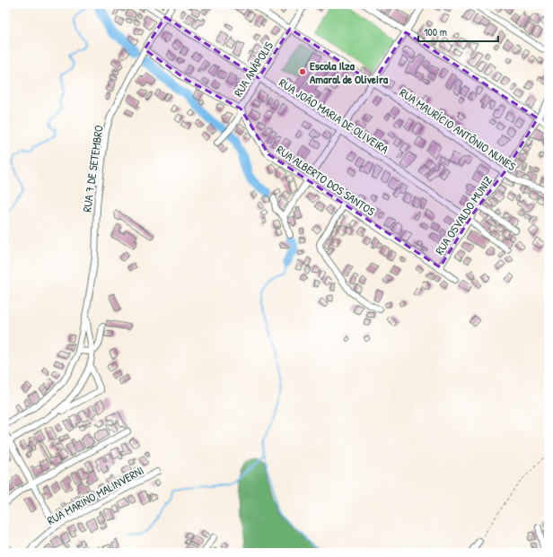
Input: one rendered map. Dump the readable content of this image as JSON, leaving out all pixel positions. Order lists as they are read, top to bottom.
{
  "streets": {
    "street": [
      "RUA ANÁPOLIS",
      "RUA JOÃO MARIA DE OLIVEIRA",
      "RUA MAURÍCIO ANTÔNIO NUNES",
      "RUA 7 DE SETEMBRO",
      "RUA ALBERTO DOS SANTOS",
      "RUA OSVALDO MUNIZ",
      "RUA MARINO MALINVERNI"
    ]
  },
  "crossings": [
    ["RUA ANÁPOLIS", "RUA JOÃO MARIA DE OLIVEIRA"],
    ["RUA ANÁPOLIS", "RUA MAURÍCIO ANTÔNIO NUNES"],
    ["RUA ANÁPOLIS", "RUA ALBERTO DOS SANTOS"],
    ["RUA JOÃO MARIA DE OLIVEIRA", "RUA 7 DE SETEMBRO"],
    ["RUA JOÃO MARIA DE OLIVEIRA", "RUA OSVALDO MUNIZ"],
    ["RUA MAURÍCIO ANTÔNIO NUNES", "RUA OSVALDO MUNIZ"],
    ["RUA ALBERTO DOS SANTOS", "RUA OSVALDO MUNIZ"]
  ],
  "places": ["Escola Ilza Amaral de Oliveira"],
  "scale_bar": "100 m"
}
